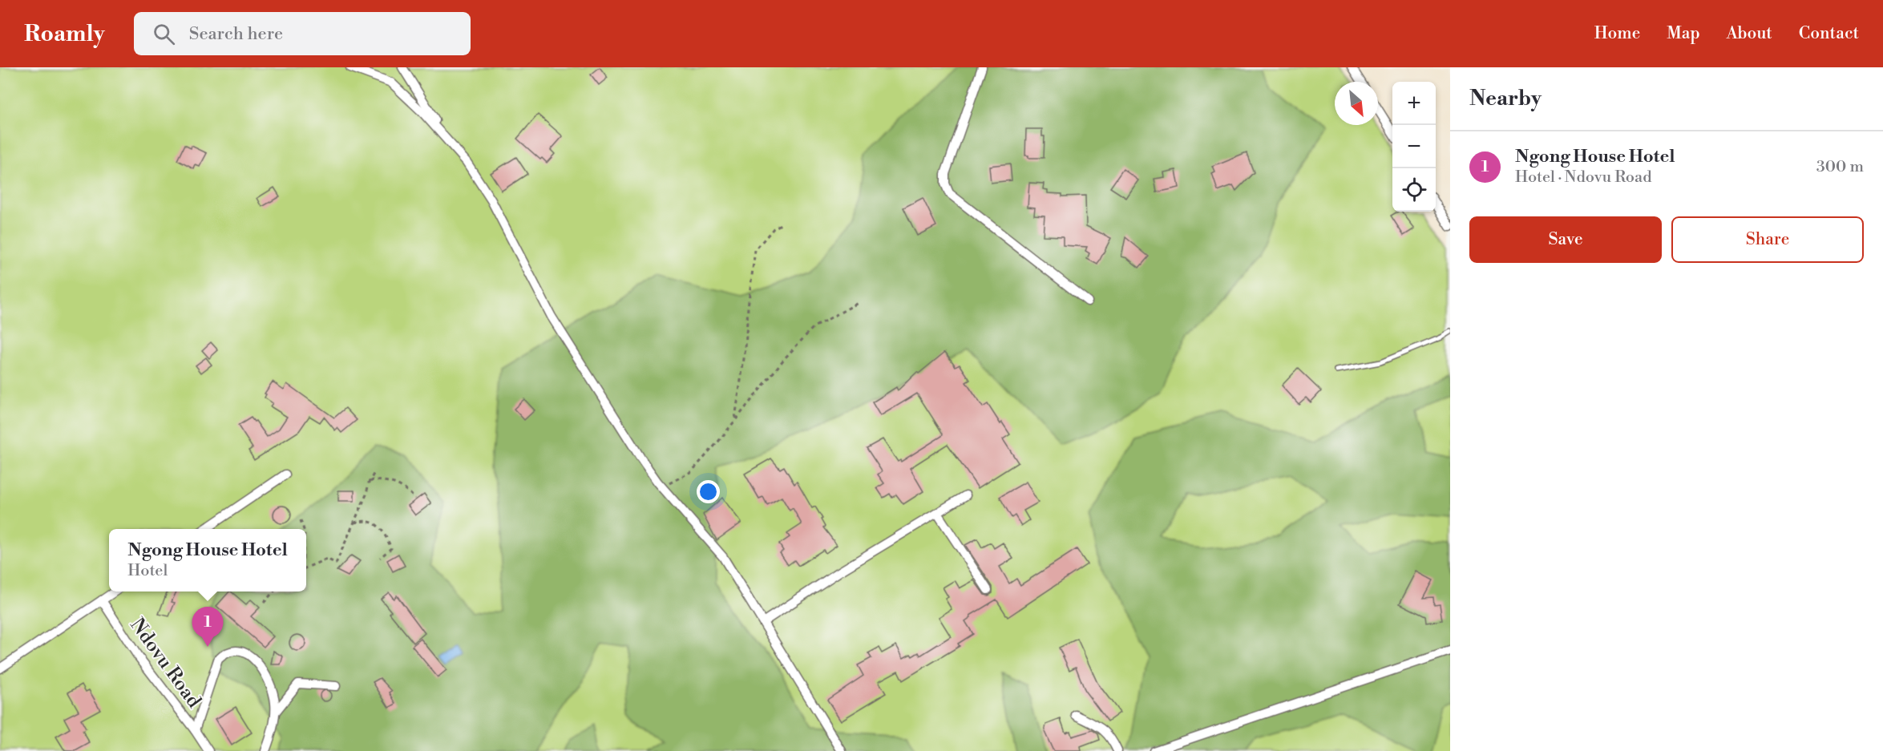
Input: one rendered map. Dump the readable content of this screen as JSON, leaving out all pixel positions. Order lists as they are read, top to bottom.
{
  "streets": {
    "street": ["Ndovu Road"]
  },
  "north": "bottom right",
  "page": {
    "header": "Roamly",
    "search": "Search here",
    "nav": [
      "Home",
      "Map",
      "About",
      "Contact"
    ],
    "heading": "Nearby",
    "map_buttons": ["+", "−"],
    "list": [
      {
        "mark": "1",
        "name": "Ngong House Hotel",
        "note": "Hotel · Ndovu Road",
        "value": "300 m"
      }
    ],
    "buttons": ["Save", "Share"],
    "popup": ["Ngong House Hotel", "Hotel"],
    "pins": "1"
  }
}
